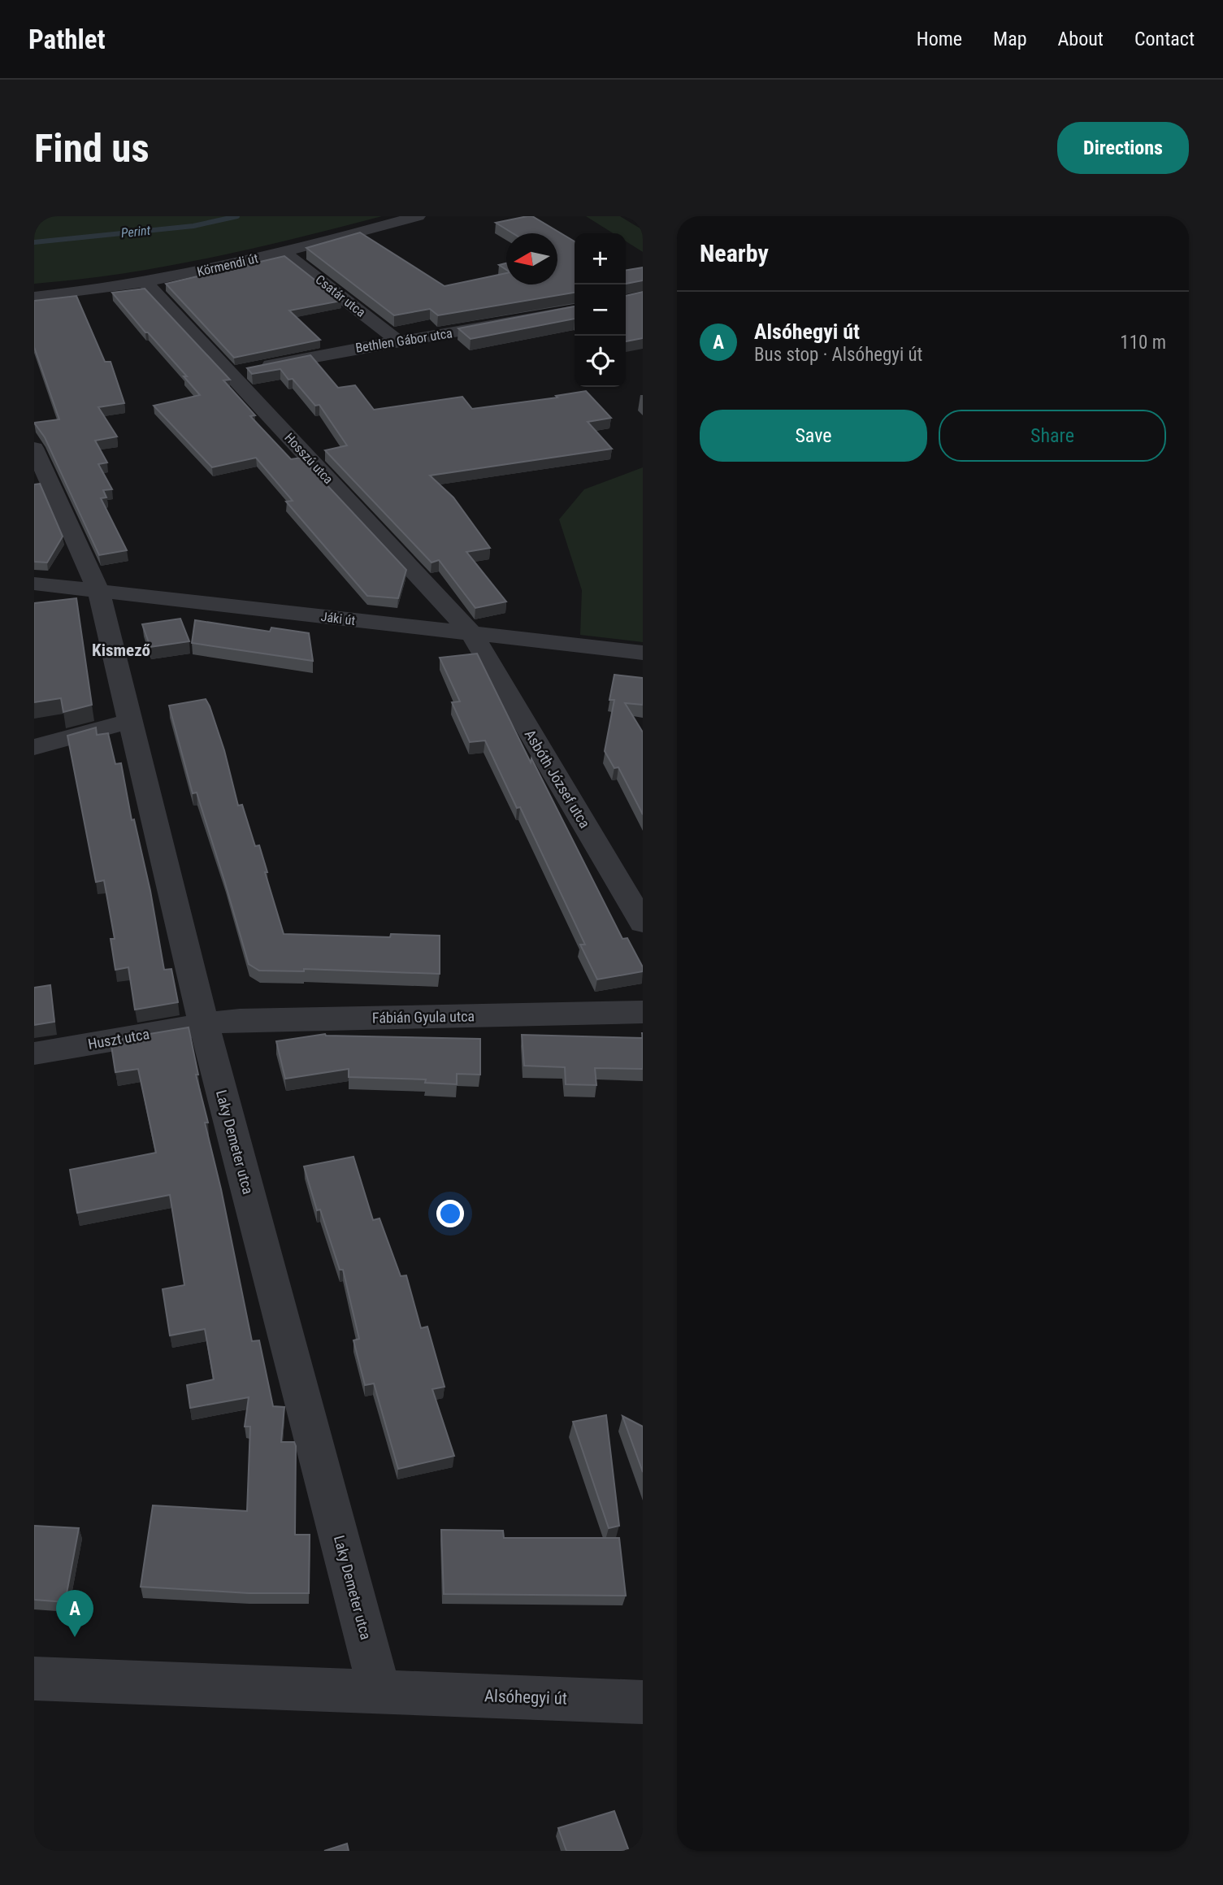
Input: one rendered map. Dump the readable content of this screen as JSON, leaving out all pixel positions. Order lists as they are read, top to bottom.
{
  "streets": {
    "street": [
      "Körmendi út",
      "Csatár utca",
      "Bethlen Gábor utca",
      "Hosszú utca",
      "Jáki út",
      "Asbóth József utca",
      "Fábián Gyula utca",
      "Huszt utca",
      "Laky Demeter utca",
      "Alsóhegyi út"
    ]
  },
  "crossings": [
    ["Körmendi út", "Csatár utca"],
    ["Körmendi út", "Hosszú utca"],
    ["Csatár utca", "Bethlen Gábor utca"],
    ["Bethlen Gábor utca", "Hosszú utca"],
    ["Hosszú utca", "Jáki út"],
    ["Hosszú utca", "Asbóth József utca"],
    ["Jáki út", "Asbóth József utca"],
    ["Jáki út", "Laky Demeter utca"],
    ["Fábián Gyula utca", "Huszt utca"],
    ["Fábián Gyula utca", "Laky Demeter utca"],
    ["Huszt utca", "Laky Demeter utca"],
    ["Laky Demeter utca", "Alsóhegyi út"]
  ],
  "districts": ["Kismező"],
  "water": ["Perint"],
  "north": "left",
  "page": {
    "header": "Pathlet",
    "nav": [
      "Home",
      "Map",
      "About",
      "Contact"
    ],
    "buttons": [
      "Directions",
      ["Save", "Share"]
    ],
    "title": "Find us",
    "heading": "Nearby",
    "map_buttons": ["+", "−"],
    "list": [
      {
        "mark": "A",
        "name": "Alsóhegyi út",
        "note": "Bus stop · Alsóhegyi út",
        "value": "110 m"
      }
    ],
    "pins": "A"
  }
}
